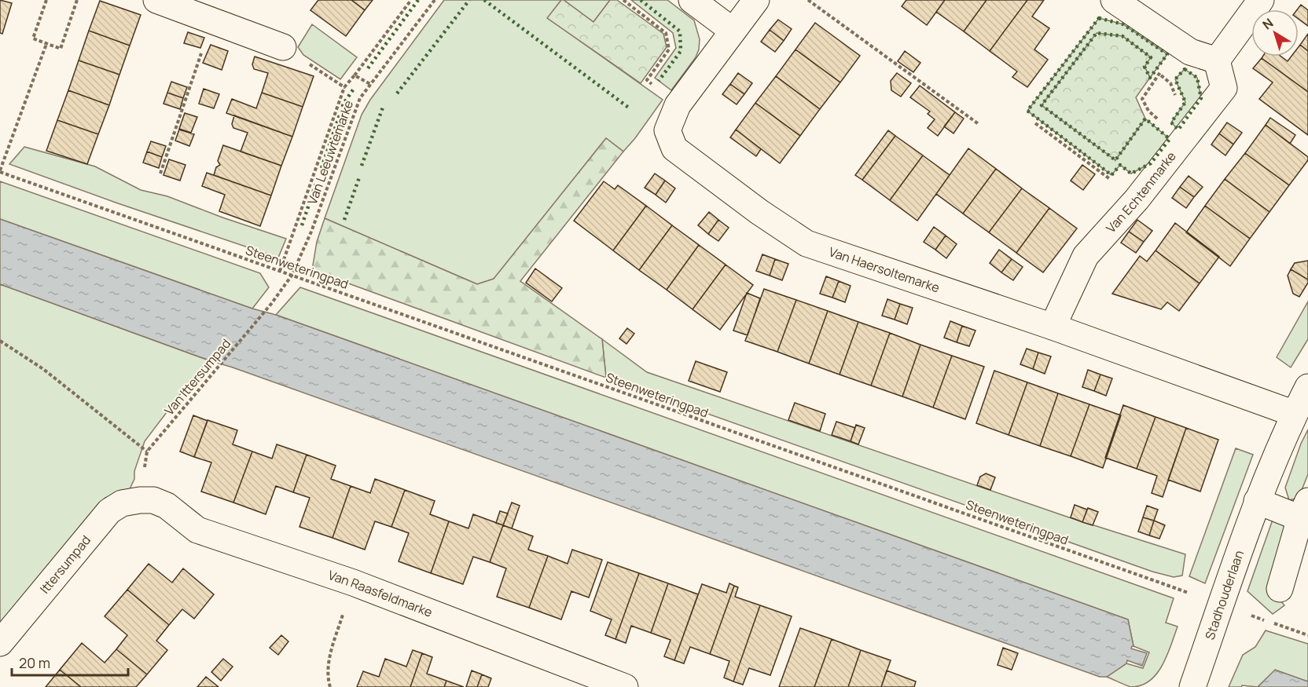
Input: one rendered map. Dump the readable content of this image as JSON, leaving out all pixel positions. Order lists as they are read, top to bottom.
{
  "streets": {
    "street": [
      "Van Echtenmarke",
      "Van Haersoltemarke",
      "Ittersumpad",
      "Van Raasfeldmarke",
      "Stadhouderlaan"
    ],
    "path": ["Van Leeuwtemarke", "Steenweteringpad", "Van Ittersumpad"]
  },
  "crossings": [
    ["Van Leeuwtemarke", "Steenweteringpad"],
    ["Van Leeuwtemarke", "Van Ittersumpad"],
    ["Van Echtenmarke", "Van Haersoltemarke"],
    ["Steenweteringpad", "Van Ittersumpad"],
    ["Steenweteringpad", "Stadhouderlaan"],
    ["Van Haersoltemarke", "Stadhouderlaan"],
    ["Ittersumpad", "Van Raasfeldmarke"]
  ],
  "scale_bar": "20 m",
  "north": "top left"
}
